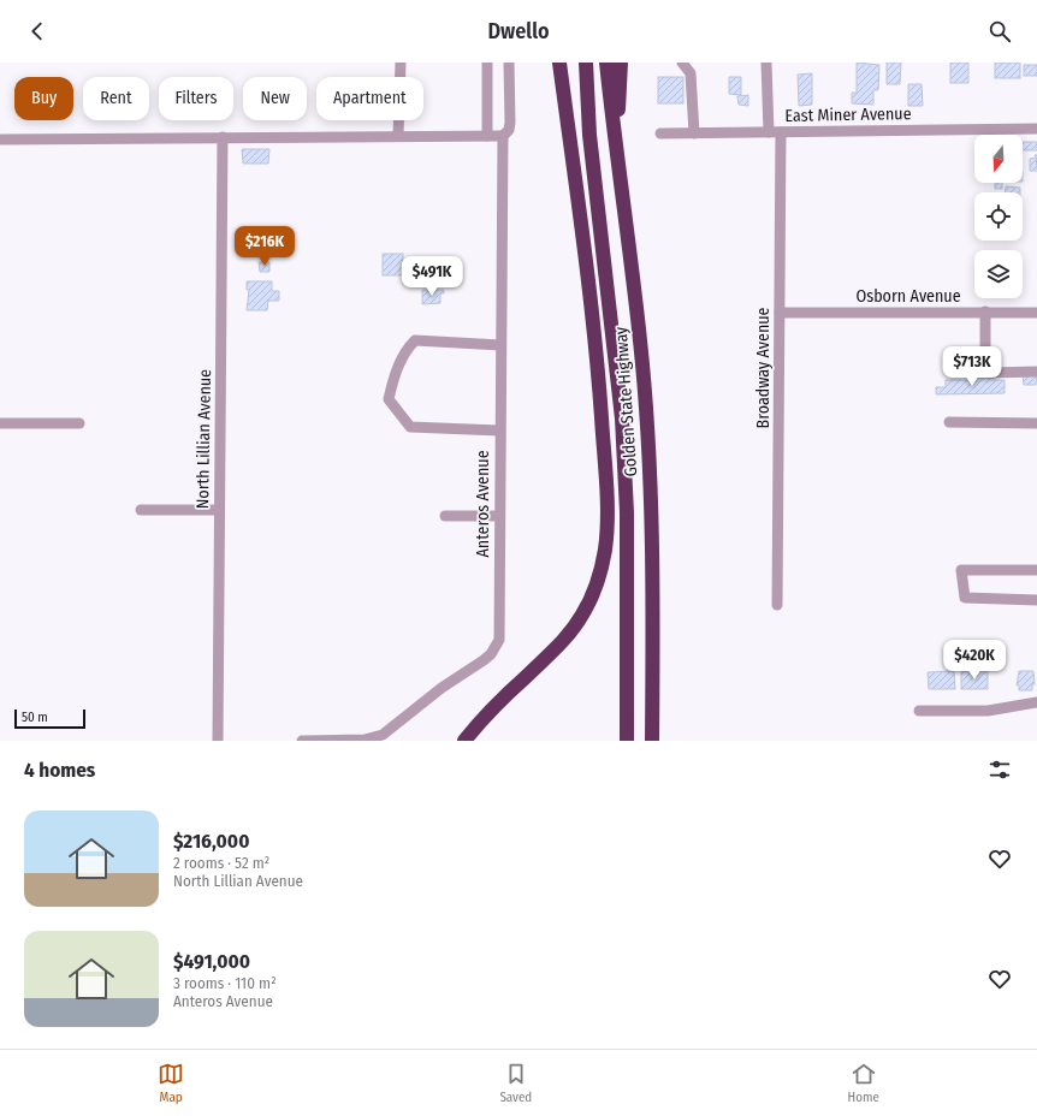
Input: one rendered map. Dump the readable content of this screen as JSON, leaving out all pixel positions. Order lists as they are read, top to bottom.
{
  "streets": {
    "highway": ["Golden State Highway"],
    "street": [
      "East Miner Avenue",
      "Osborn Avenue",
      "Broadway Avenue",
      "North Lillian Avenue",
      "Anteros Avenue"
    ]
  },
  "crossings": [
    ["East Miner Avenue", "Broadway Avenue"],
    ["Osborn Avenue", "Broadway Avenue"]
  ],
  "scale_bar": "50 m",
  "north": "bottom",
  "page": {
    "header": "Dwello",
    "chip": [
      "Buy",
      "Rent",
      "Filters",
      "New",
      "Apartment"
    ],
    "price": [
      "$216K",
      "$491K",
      "$713K",
      "$420K"
    ],
    "scale": "50 m",
    "heading": "4 homes",
    "list": [
      {
        "name": "$216,000",
        "note": "2 rooms · 52 m² · North Lillian Avenue"
      },
      {
        "name": "$491,000",
        "note": "3 rooms · 110 m² · Anteros Avenue"
      }
    ],
    "tabs": ["Map", "Saved", "Home"]
  }
}
